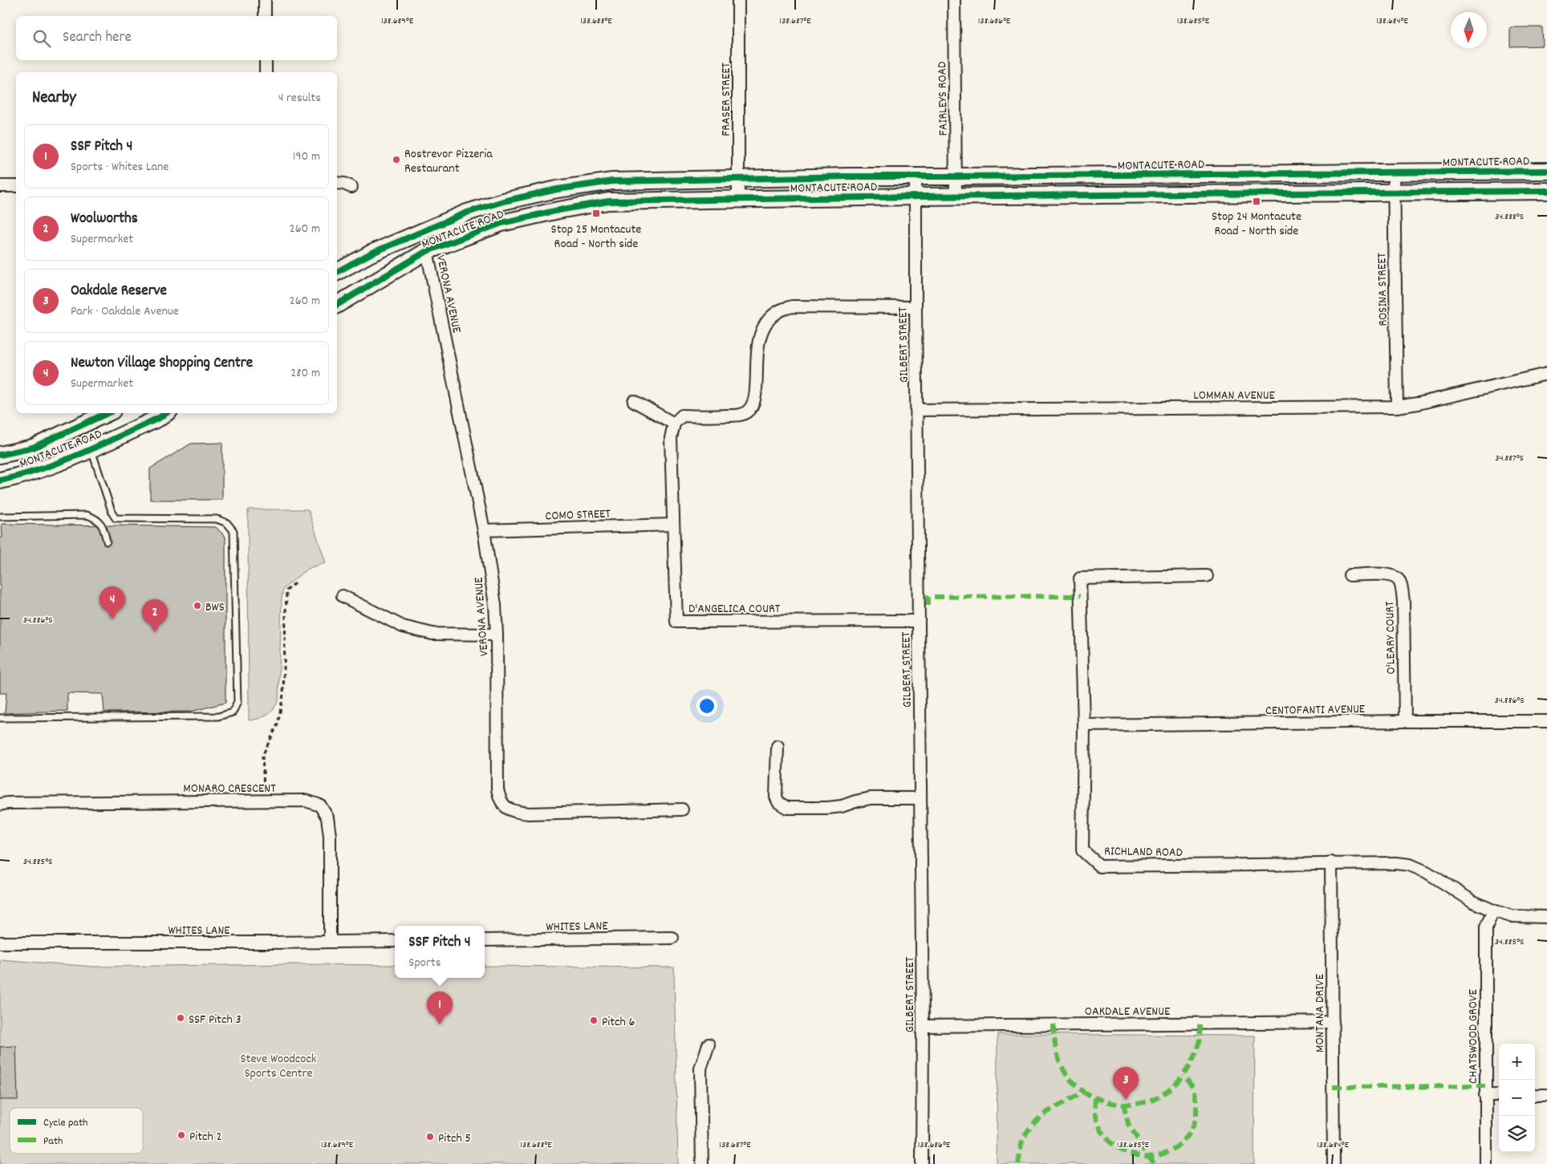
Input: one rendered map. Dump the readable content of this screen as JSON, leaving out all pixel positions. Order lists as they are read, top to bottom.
{
  "streets": {
    "main road": ["MONTACUTE ROAD"],
    "street": [
      "FAIRLEYS ROAD",
      "FRASER STREET",
      "ROSINA STREET",
      "VERONA AVENUE",
      "GILBERT STREET",
      "LOMMAN AVENUE",
      "COMO STREET",
      "D'ANGELICA COURT",
      "O'LEARY COURT",
      "CENTOFANTI AVENUE",
      "MONARO CRESCENT",
      "RICHLAND ROAD",
      "WHITES LANE",
      "OAKDALE AVENUE",
      "MONTANA DRIVE",
      "CHATSWOOD GROVE"
    ]
  },
  "crossings": [
    ["FAIRLEYS ROAD", "MONTACUTE ROAD"],
    ["FRASER STREET", "MONTACUTE ROAD"],
    ["MONTACUTE ROAD", "ROSINA STREET"],
    ["MONTACUTE ROAD", "VERONA AVENUE"],
    ["MONTACUTE ROAD", "GILBERT STREET"],
    ["ROSINA STREET", "LOMMAN AVENUE"],
    ["VERONA AVENUE", "COMO STREET"],
    ["GILBERT STREET", "LOMMAN AVENUE"],
    ["GILBERT STREET", "D'ANGELICA COURT"],
    ["GILBERT STREET", "OAKDALE AVENUE"],
    ["COMO STREET", "D'ANGELICA COURT"],
    ["O'LEARY COURT", "CENTOFANTI AVENUE"],
    ["CENTOFANTI AVENUE", "RICHLAND ROAD"],
    ["MONARO CRESCENT", "WHITES LANE"],
    ["RICHLAND ROAD", "MONTANA DRIVE"],
    ["RICHLAND ROAD", "CHATSWOOD GROVE"],
    ["OAKDALE AVENUE", "MONTANA DRIVE"]
  ],
  "parks": ["Steve Woodcock Sports Centre"],
  "places": {
    "other": [
      "Rostrevor Pizzeria Restaurant",
      "BWS",
      "SSF Pitch 3",
      "Pitch 6",
      "Pitch 2",
      "Pitch 5"
    ],
    "transit": ["Stop 24 Montacute Road - North side", "Stop 25 Montacute Road - North side"]
  },
  "legend": ["Cycle path", "Path"],
  "north": "bottom",
  "page": {
    "search": "Search here",
    "heading": ["Nearby", "4 results"],
    "list": [
      {
        "mark": "1",
        "name": "SSF Pitch 4",
        "note": "Sports · Whites Lane",
        "value": "190 m"
      },
      {
        "mark": "2",
        "name": "Woolworths",
        "note": "Supermarket",
        "value": "260 m"
      },
      {
        "mark": "3",
        "name": "Oakdale Reserve",
        "note": "Park · Oakdale Avenue",
        "value": "260 m"
      },
      {
        "mark": "4",
        "name": "Newton Village Shopping Centre",
        "note": "Supermarket",
        "value": "280 m"
      }
    ],
    "pins": [
      "4",
      "2",
      "1",
      "3"
    ],
    "popup": ["SSF Pitch 4", "Sports"],
    "map_buttons": ["+", "−"]
  },
  "coordinates": [
    "138.689°E",
    "138.688°E",
    "138.687°E",
    "138.686°E",
    "138.685°E",
    "138.684°E",
    "34.888°S",
    "34.887°S",
    "34.886°S",
    "34.885°S"
  ]
}
